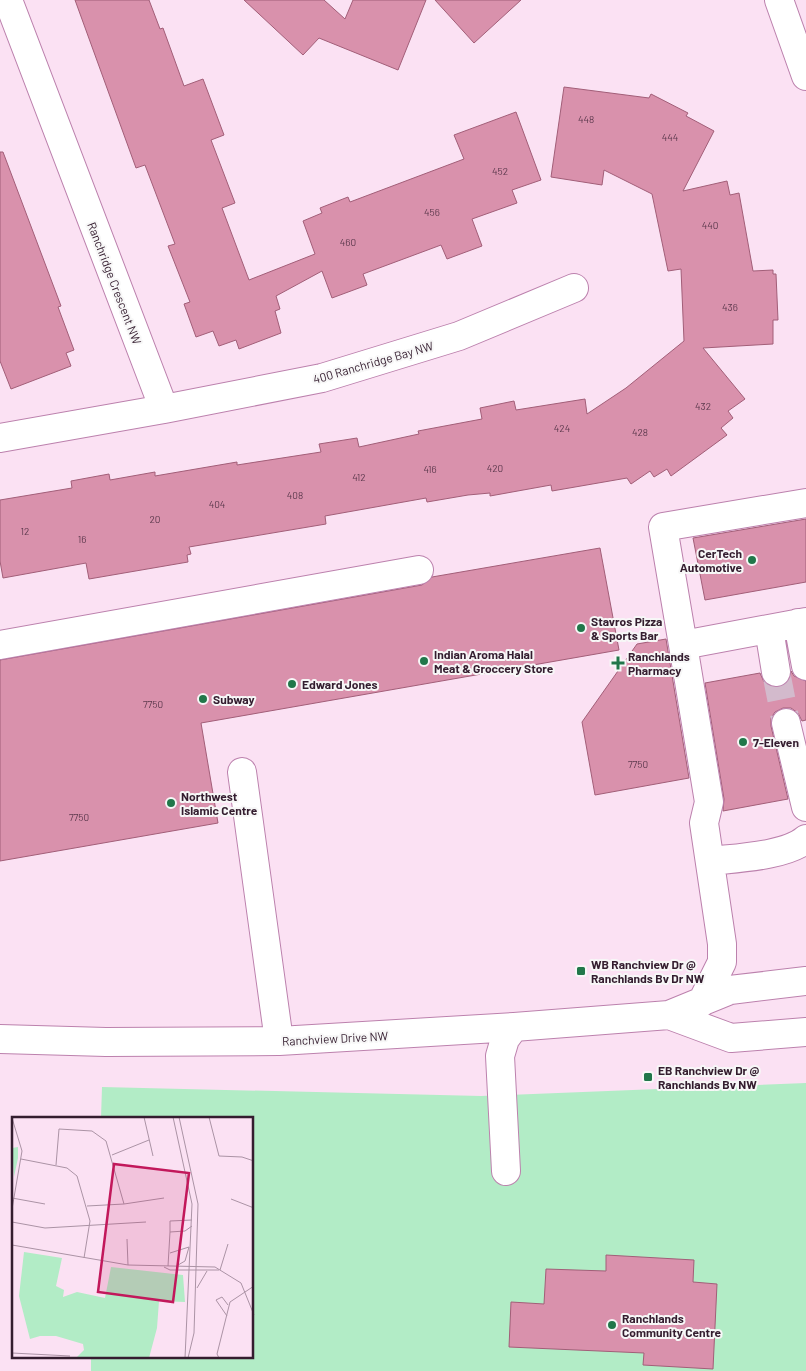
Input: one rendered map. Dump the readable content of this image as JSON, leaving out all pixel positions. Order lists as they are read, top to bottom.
{
  "streets": {
    "street": ["Ranchridge Crescent NW", "400 Ranchridge Bay NW", "Ranchview Drive NW"]
  },
  "crossings": [
    ["Ranchridge Crescent NW", "400 Ranchridge Bay NW"]
  ],
  "places": {
    "other": [
      "CerTech Automotive",
      "Stavros Pizza & Sports Bar",
      "Indian Aroma Halal Meat & Groccery Store",
      "Edward Jones",
      "Subway",
      "7-Eleven",
      "Northwest Islamic Centre",
      "Ranchlands Community Centre"
    ],
    "health": ["Ranchlands Pharmacy"],
    "transit": ["WB Ranchview Dr @ Ranchlands Bv Dr NW", "EB Ranchview Dr @ Ranchlands Bv NW"]
  },
  "house_numbers": [
    "448",
    "444",
    "452",
    "456",
    "440",
    "460",
    "436",
    "432",
    "424",
    "428",
    "420",
    "416",
    "412",
    "408",
    "404",
    "20",
    "12",
    "16",
    "7750",
    "7750",
    "7750"
  ]
}
